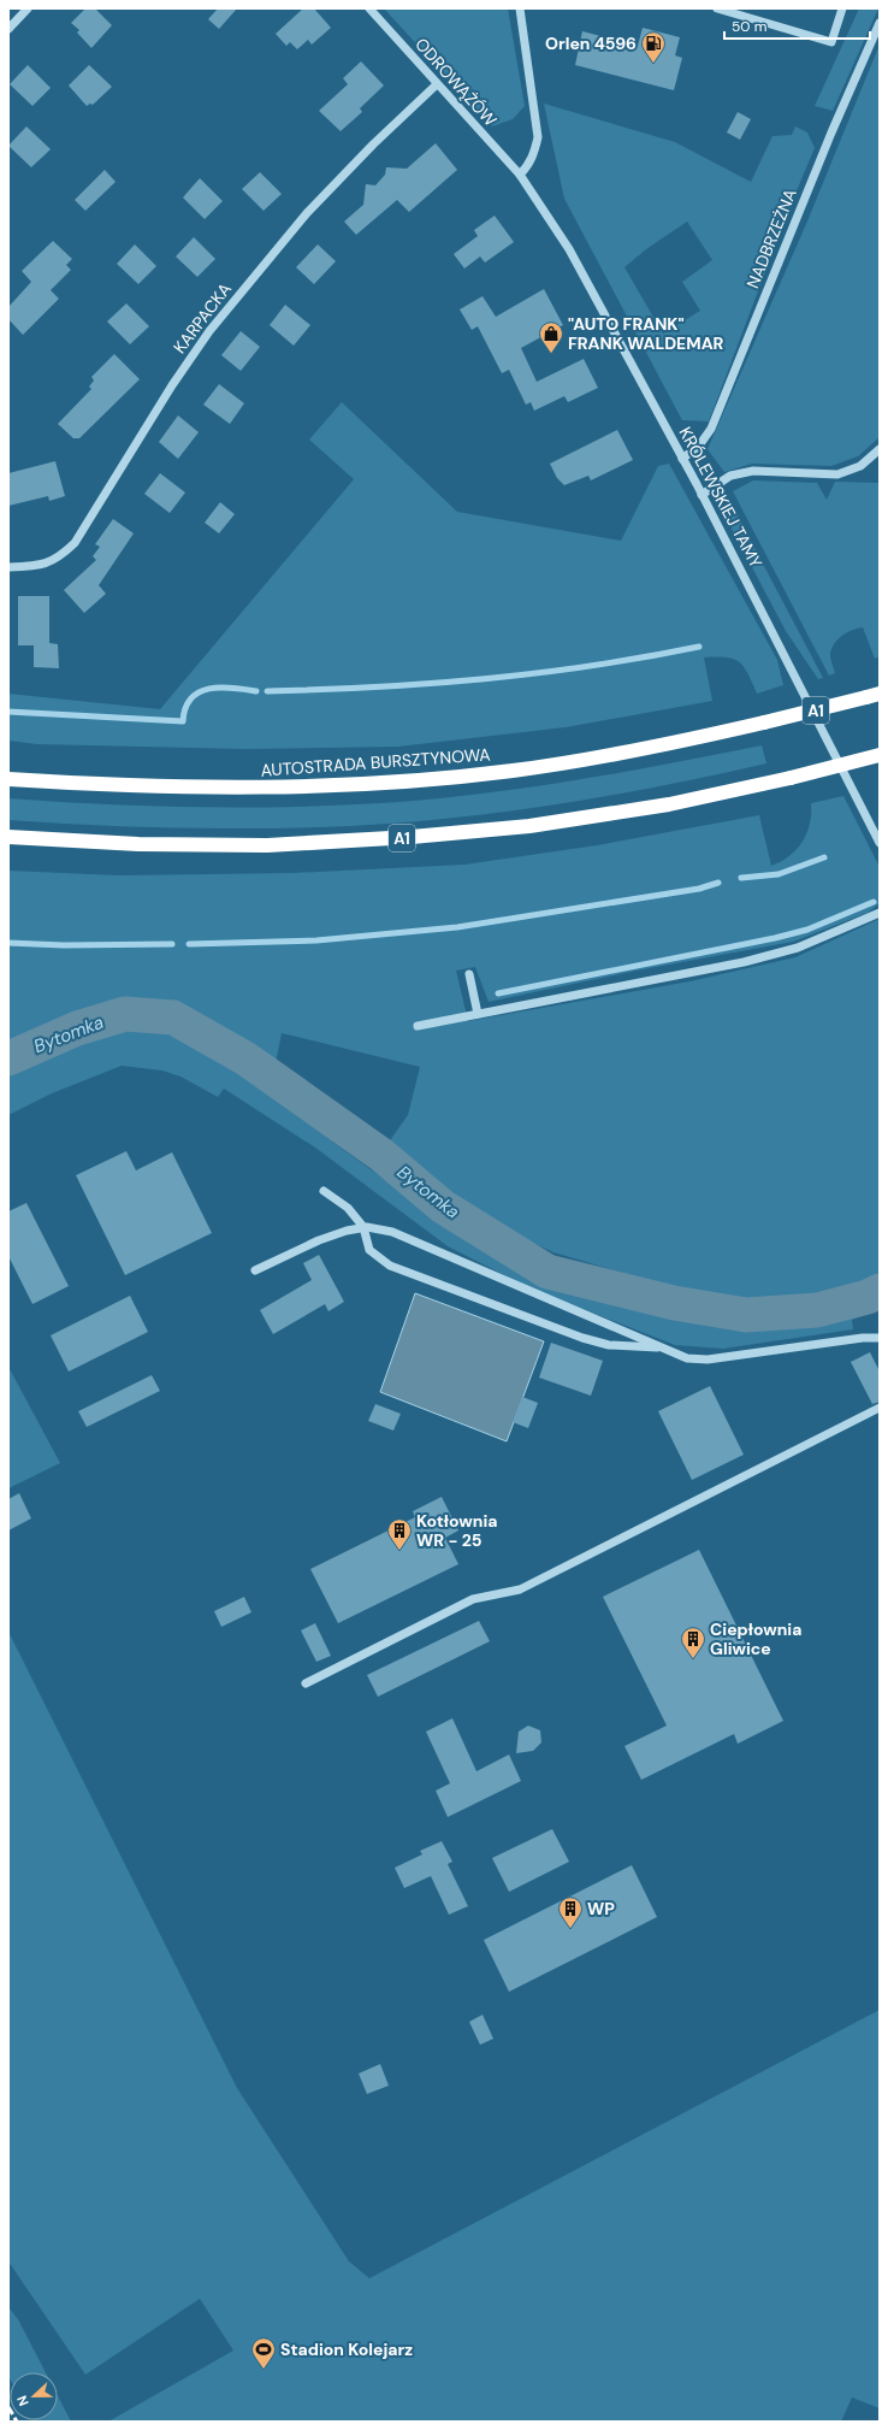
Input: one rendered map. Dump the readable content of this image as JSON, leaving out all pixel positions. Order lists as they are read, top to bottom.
{
  "streets": {
    "highway": ["A1", "AUTOSTRADA BURSZTYNOWA"],
    "street": [
      "ODROWĄŻÓW",
      "NADBRZEŻNA",
      "KARPACKA",
      "KRÓLEWSKIEJ TAMY"
    ]
  },
  "crossings": [
    ["ODROWĄŻÓW", "KARPACKA"],
    ["ODROWĄŻÓW", "KRÓLEWSKIEJ TAMY"],
    ["NADBRZEŻNA", "KRÓLEWSKIEJ TAMY"]
  ],
  "water": ["Bytomka"],
  "places": {
    "fuel station": ["Orlen 4596"],
    "shop": ["\"AUTO FRANK\" FRANK WALDEMAR"],
    "building": ["Kotłownia WR - 25", "Ciepłownia Gliwice", "WP"],
    "sports": ["Stadion Kolejarz"]
  },
  "scale_bar": "50 m",
  "north": "left"
}
